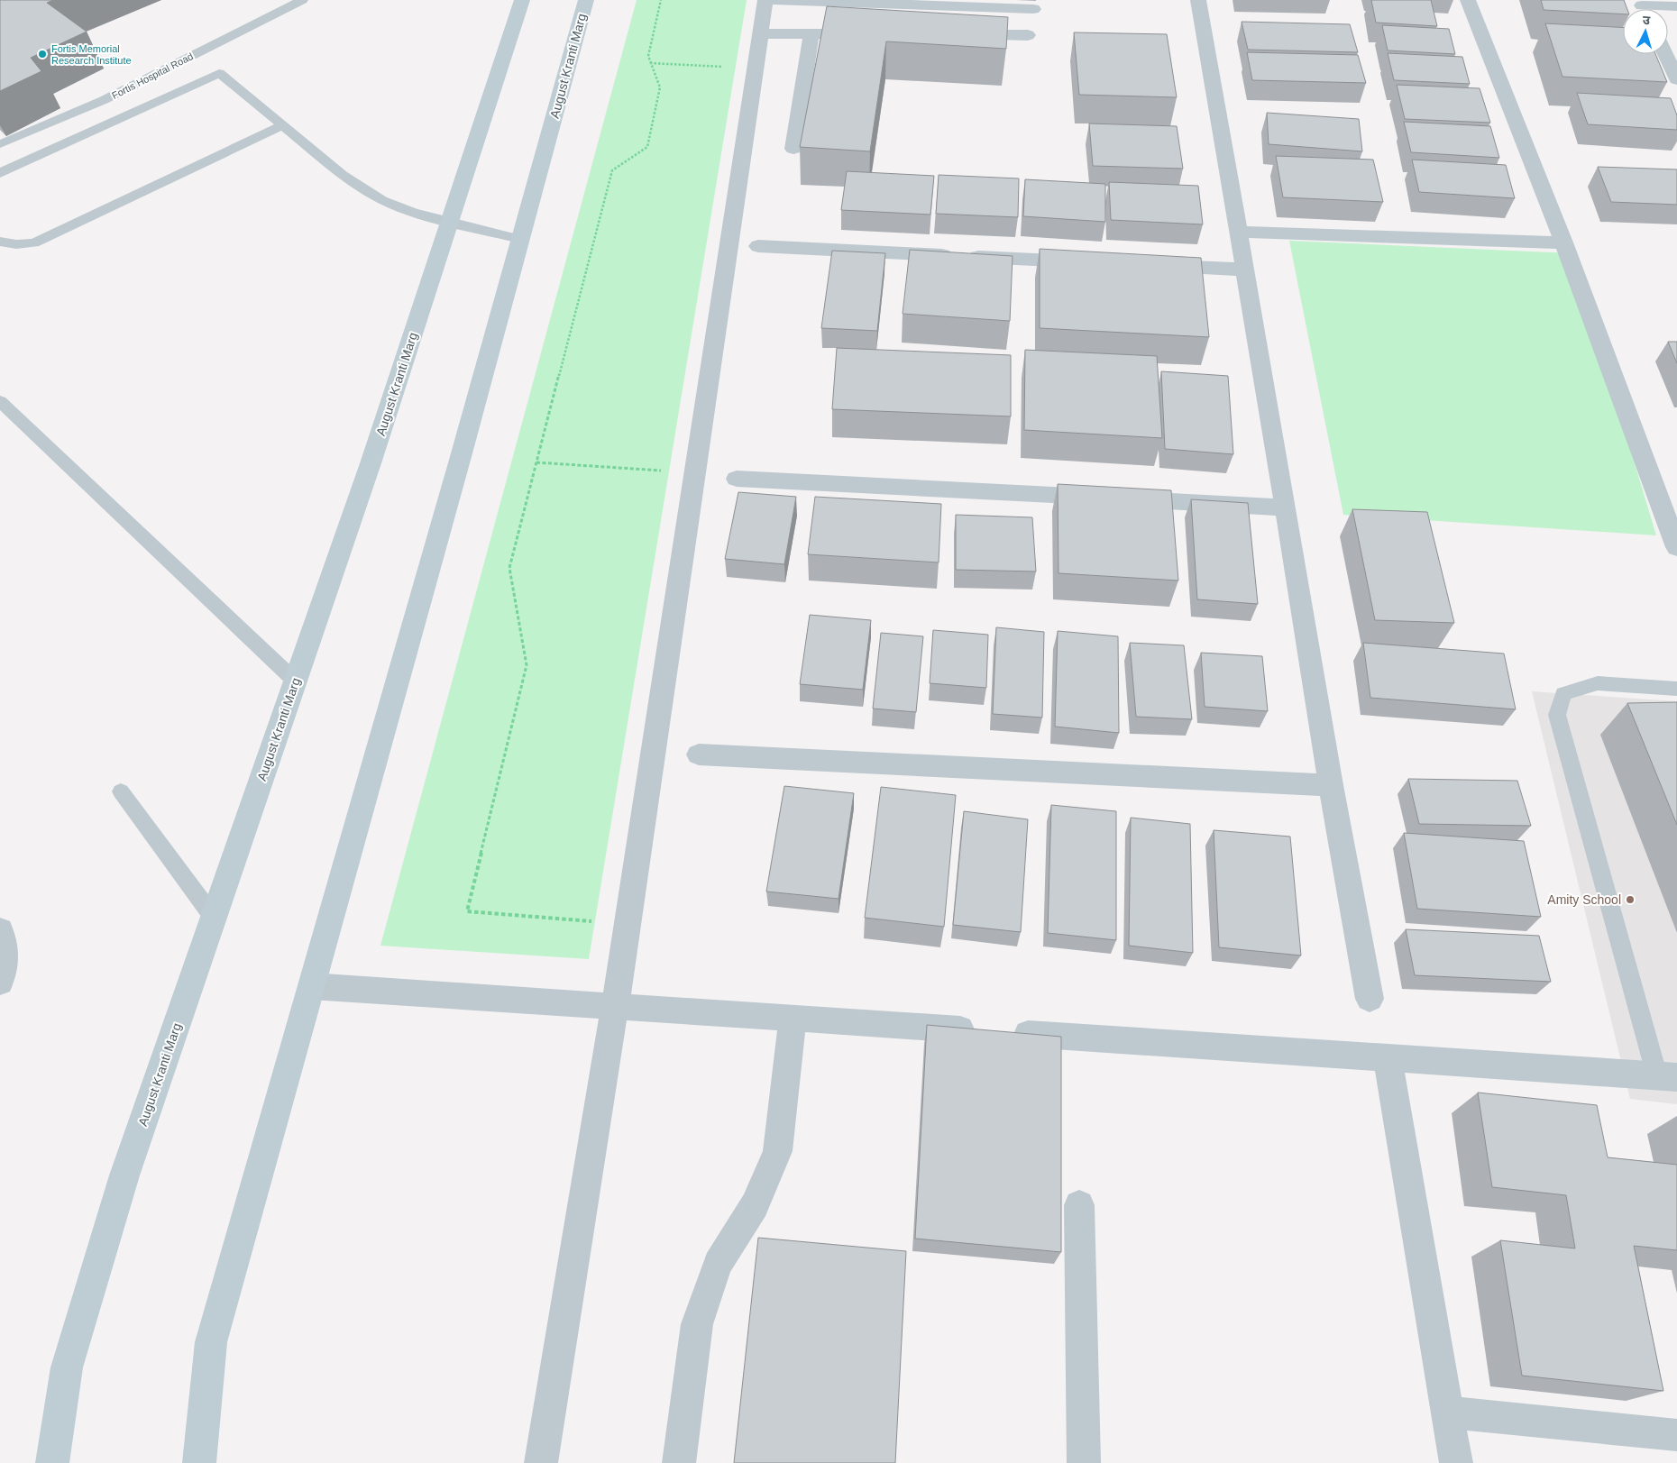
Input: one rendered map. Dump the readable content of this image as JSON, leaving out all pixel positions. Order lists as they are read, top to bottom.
{
  "streets": {
    "main road": ["August Kranti Marg"],
    "lane": ["Fortis Hospital Road"]
  },
  "places": ["Fortis Memorial Research Institute", "Amity School"],
  "north": "top"
}
